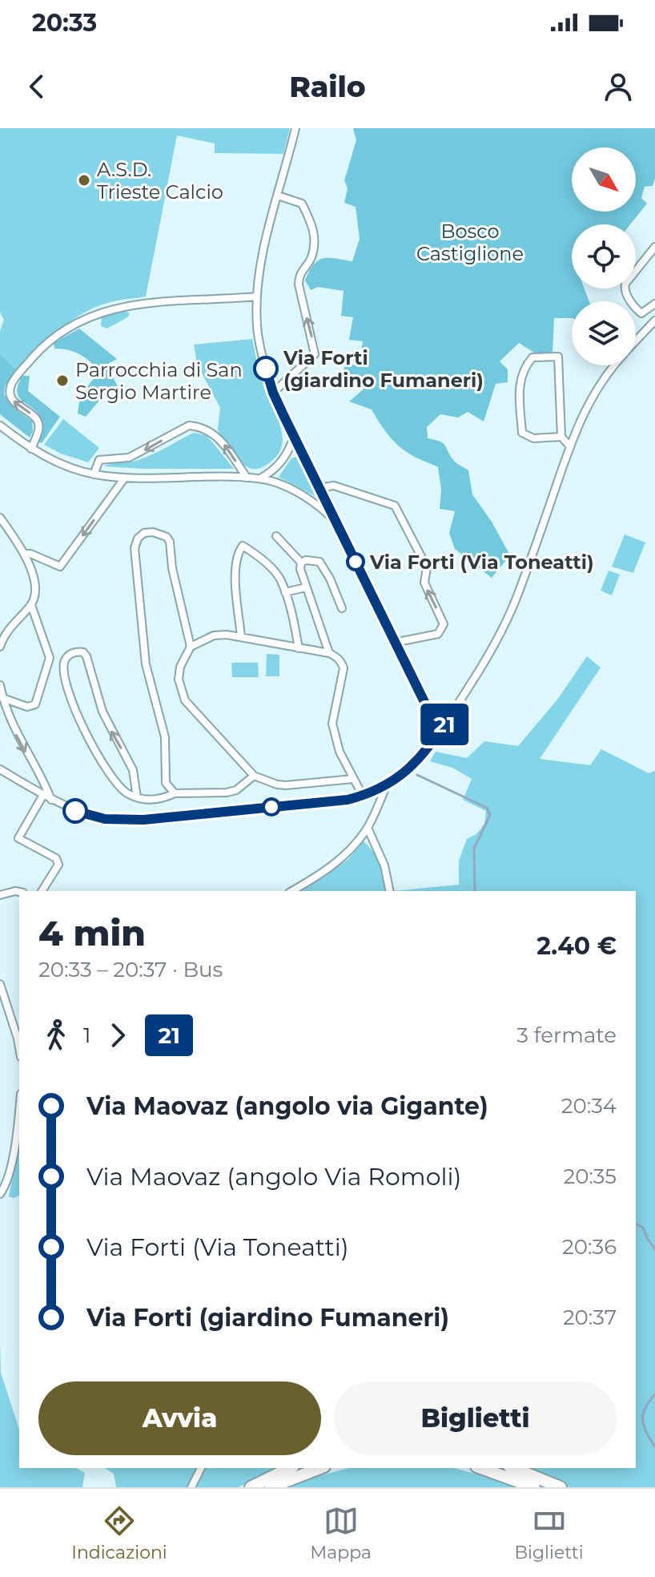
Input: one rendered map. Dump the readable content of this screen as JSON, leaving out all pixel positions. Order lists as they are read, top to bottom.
{
  "parks": ["Bosco Castiglione"],
  "places": [
    "A.S.D. Trieste Calcio",
    "Via Forti (giardino Fumaneri)",
    "Parrocchia di San Sergio Martire",
    "Via Forti (Via Toneatti)"
  ],
  "lines": ["bus line 21"],
  "north": "bottom right",
  "page": {
    "status": "20:33",
    "header": "Railo",
    "on_map": "21",
    "heading": ["4 min", "20:33 – 20:37 · Bus", "2.40 €"],
    "legs": ["1", "21", "3 fermate"],
    "list": [
      {
        "name": "Via Maovaz (angolo via Gigante)",
        "value": "20:34"
      },
      {
        "name": "Via Maovaz (angolo Via Romoli)",
        "value": "20:35"
      },
      {
        "name": "Via Forti (Via Toneatti)",
        "value": "20:36"
      },
      {
        "name": "Via Forti (giardino Fumaneri)",
        "value": "20:37"
      }
    ],
    "buttons": ["Avvia", "Biglietti"],
    "tabs": ["Indicazioni", "Mappa", "Biglietti"]
  }
}
